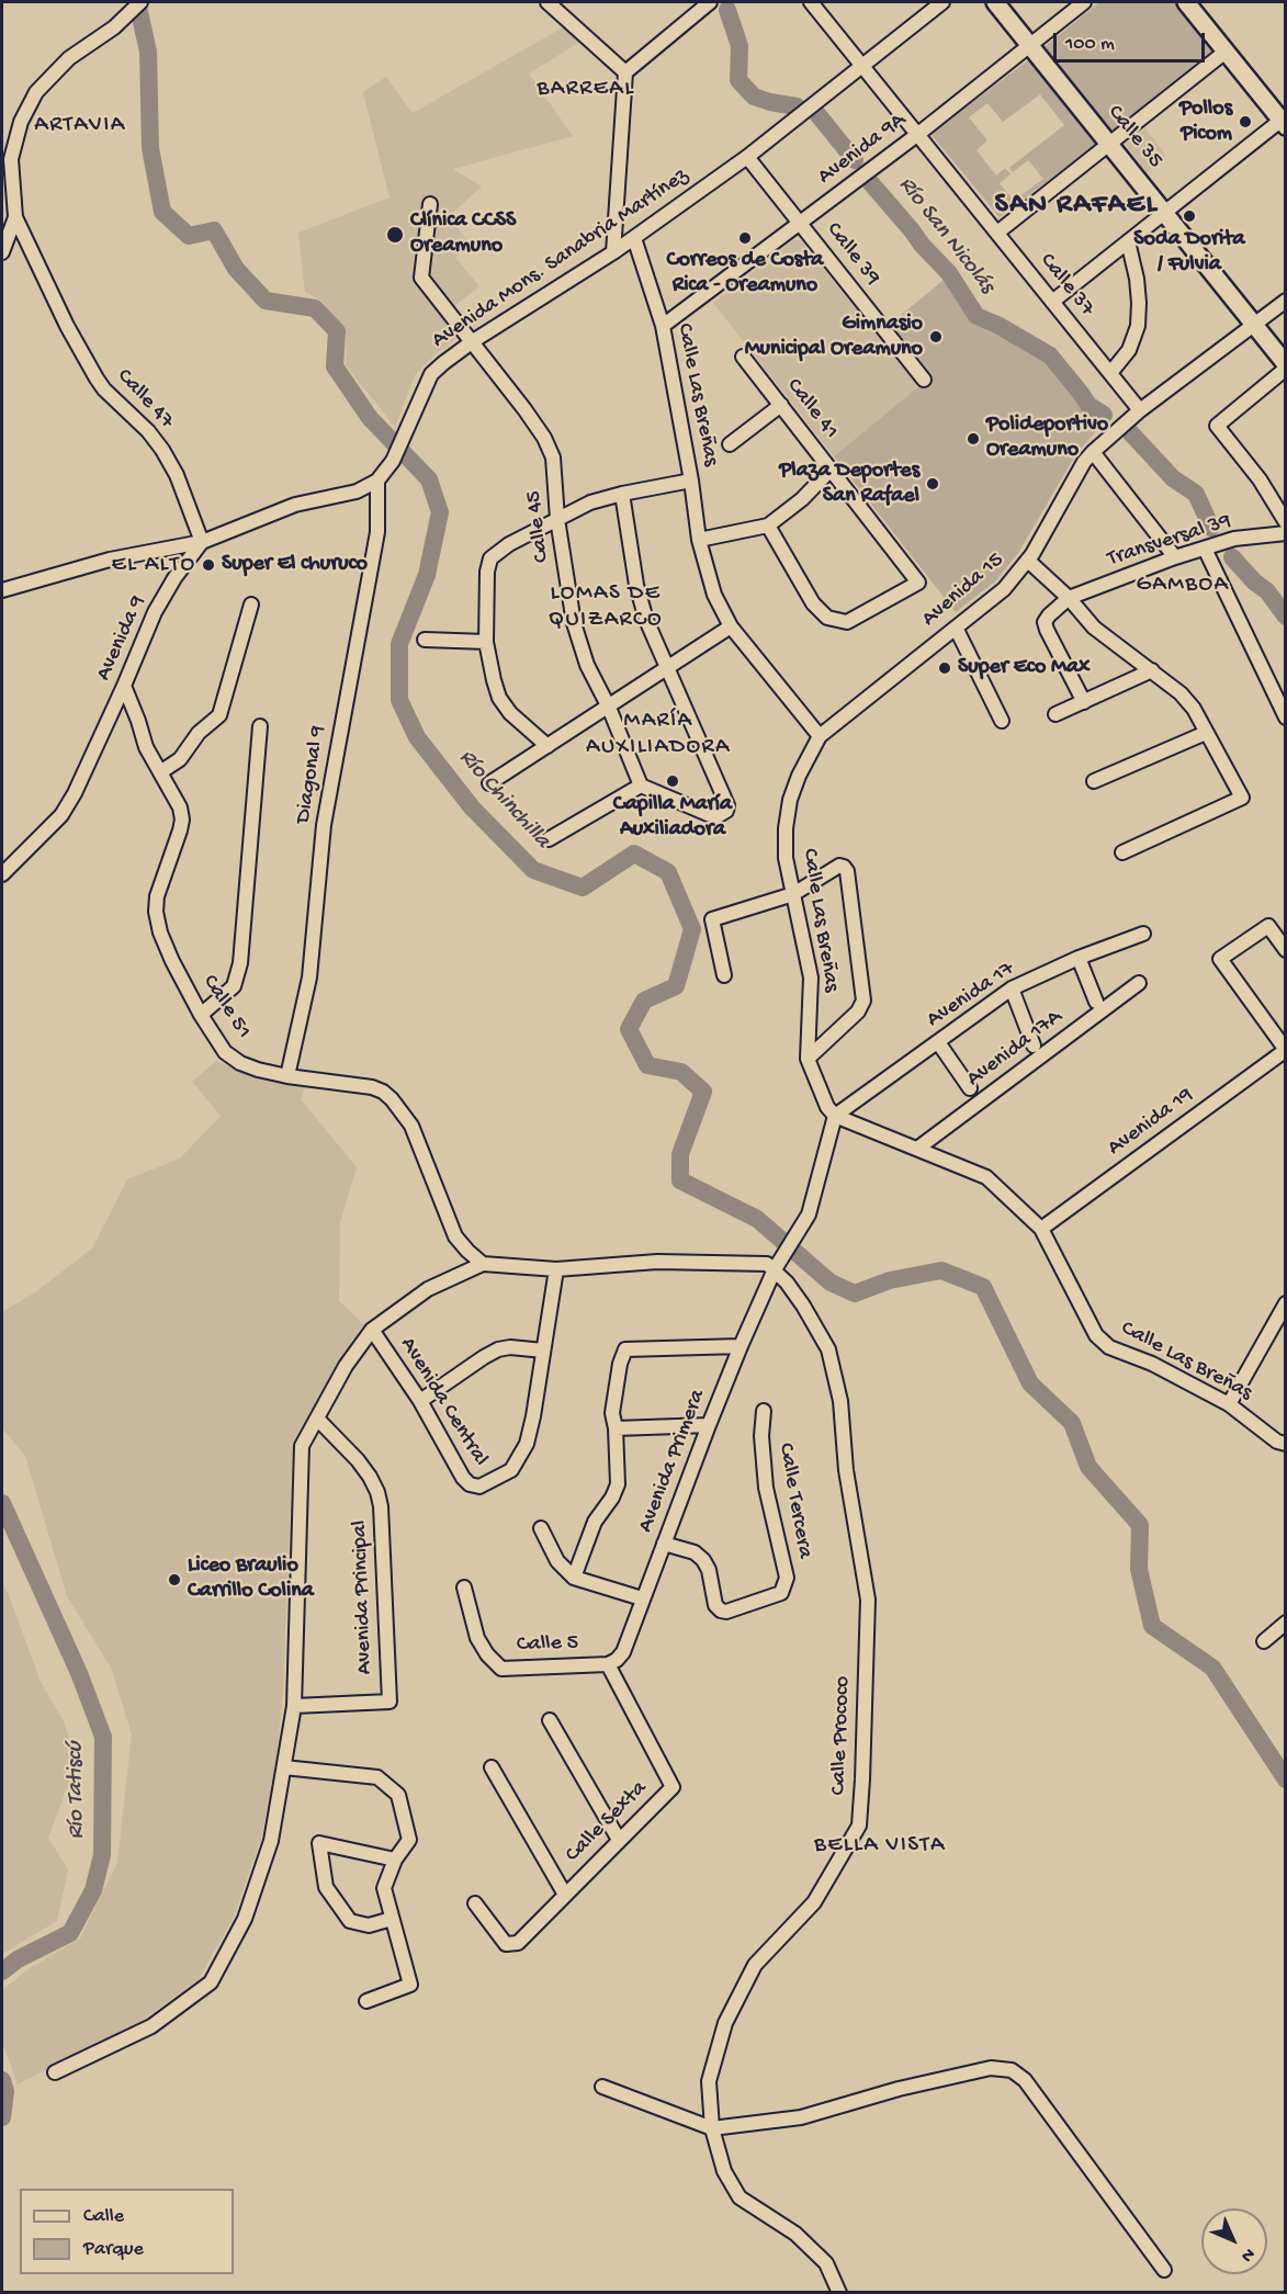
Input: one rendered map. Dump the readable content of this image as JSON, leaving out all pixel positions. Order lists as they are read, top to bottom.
{
  "streets": {
    "main road": ["Calle 35"],
    "street": [
      "Avenida 9A",
      "Calle 39",
      "Avenida Mons. Sanabria Martínez",
      "Calle 37",
      "Calle Las Breñas",
      "Calle 47",
      "Calle 41",
      "Calle 45",
      "Transversal 39",
      "Avenida 15",
      "Avenida 9",
      "Diagonal 9",
      "Avenida 17",
      "Calle 51",
      "Avenida 17A",
      "Avenida 19",
      "Avenida Central",
      "Avenida Primera",
      "Calle Tercera",
      "Avenida Principal",
      "Calle 5",
      "Calle Prococo",
      "Calle Sexta"
    ]
  },
  "crossings": [
    ["Calle 35", "Avenida 9A"],
    ["Calle 35", "Avenida 15"],
    ["Avenida 9A", "Calle 39"],
    ["Avenida 9A", "Calle 37"],
    ["Avenida 9A", "Calle Las Breñas"],
    ["Calle 39", "Avenida Mons. Sanabria Martínez"],
    ["Avenida Mons. Sanabria Martínez", "Calle 37"],
    ["Avenida Mons. Sanabria Martínez", "Calle Las Breñas"],
    ["Avenida Mons. Sanabria Martínez", "Calle 45"],
    ["Avenida Mons. Sanabria Martínez", "Diagonal 9"],
    ["Calle 37", "Avenida 15"],
    ["Calle Las Breñas", "Avenida 15"],
    ["Calle Las Breñas", "Avenida 17"],
    ["Calle Las Breñas", "Avenida 17A"],
    ["Calle Las Breñas", "Avenida 19"],
    ["Calle 47", "Avenida 9"],
    ["Avenida 9", "Calle 51"],
    ["Diagonal 9", "Calle 51"],
    ["Avenida Primera", "Calle Tercera"],
    ["Avenida Primera", "Calle 5"],
    ["Avenida Primera", "Calle Prococo"],
    ["Avenida Primera", "Calle Sexta"],
    ["Calle 5", "Calle Sexta"]
  ],
  "districts": [
    "BARREAL",
    "ARTAVIA",
    "SAN RAFAEL",
    "EL ALTO",
    "GAMBOA",
    "LOMAS DE QUIZARCO",
    "MARÍA AUXILIADORA",
    "BELLA VISTA"
  ],
  "water": ["Río San Nicolás", "Río Chinchilla", "Río Tatiscú"],
  "places": [
    "Pollos Picom",
    "Soda Dorita / Fulvia",
    "Clínica CCSS Oreamuno",
    "Correos de Costa Rica - Oreamuno",
    "Gimnasio Municipal Oreamuno",
    "Polideportivo Oreamuno",
    "Plaza Deportes San Rafael",
    "Super El churuco",
    "Super Eco Max",
    "Capilla María Auxiliadora",
    "Liceo Braulio Carrillo Colina"
  ],
  "legend": ["Calle", "Parque"],
  "scale_bar": "100 m",
  "north": "bottom right"
}
